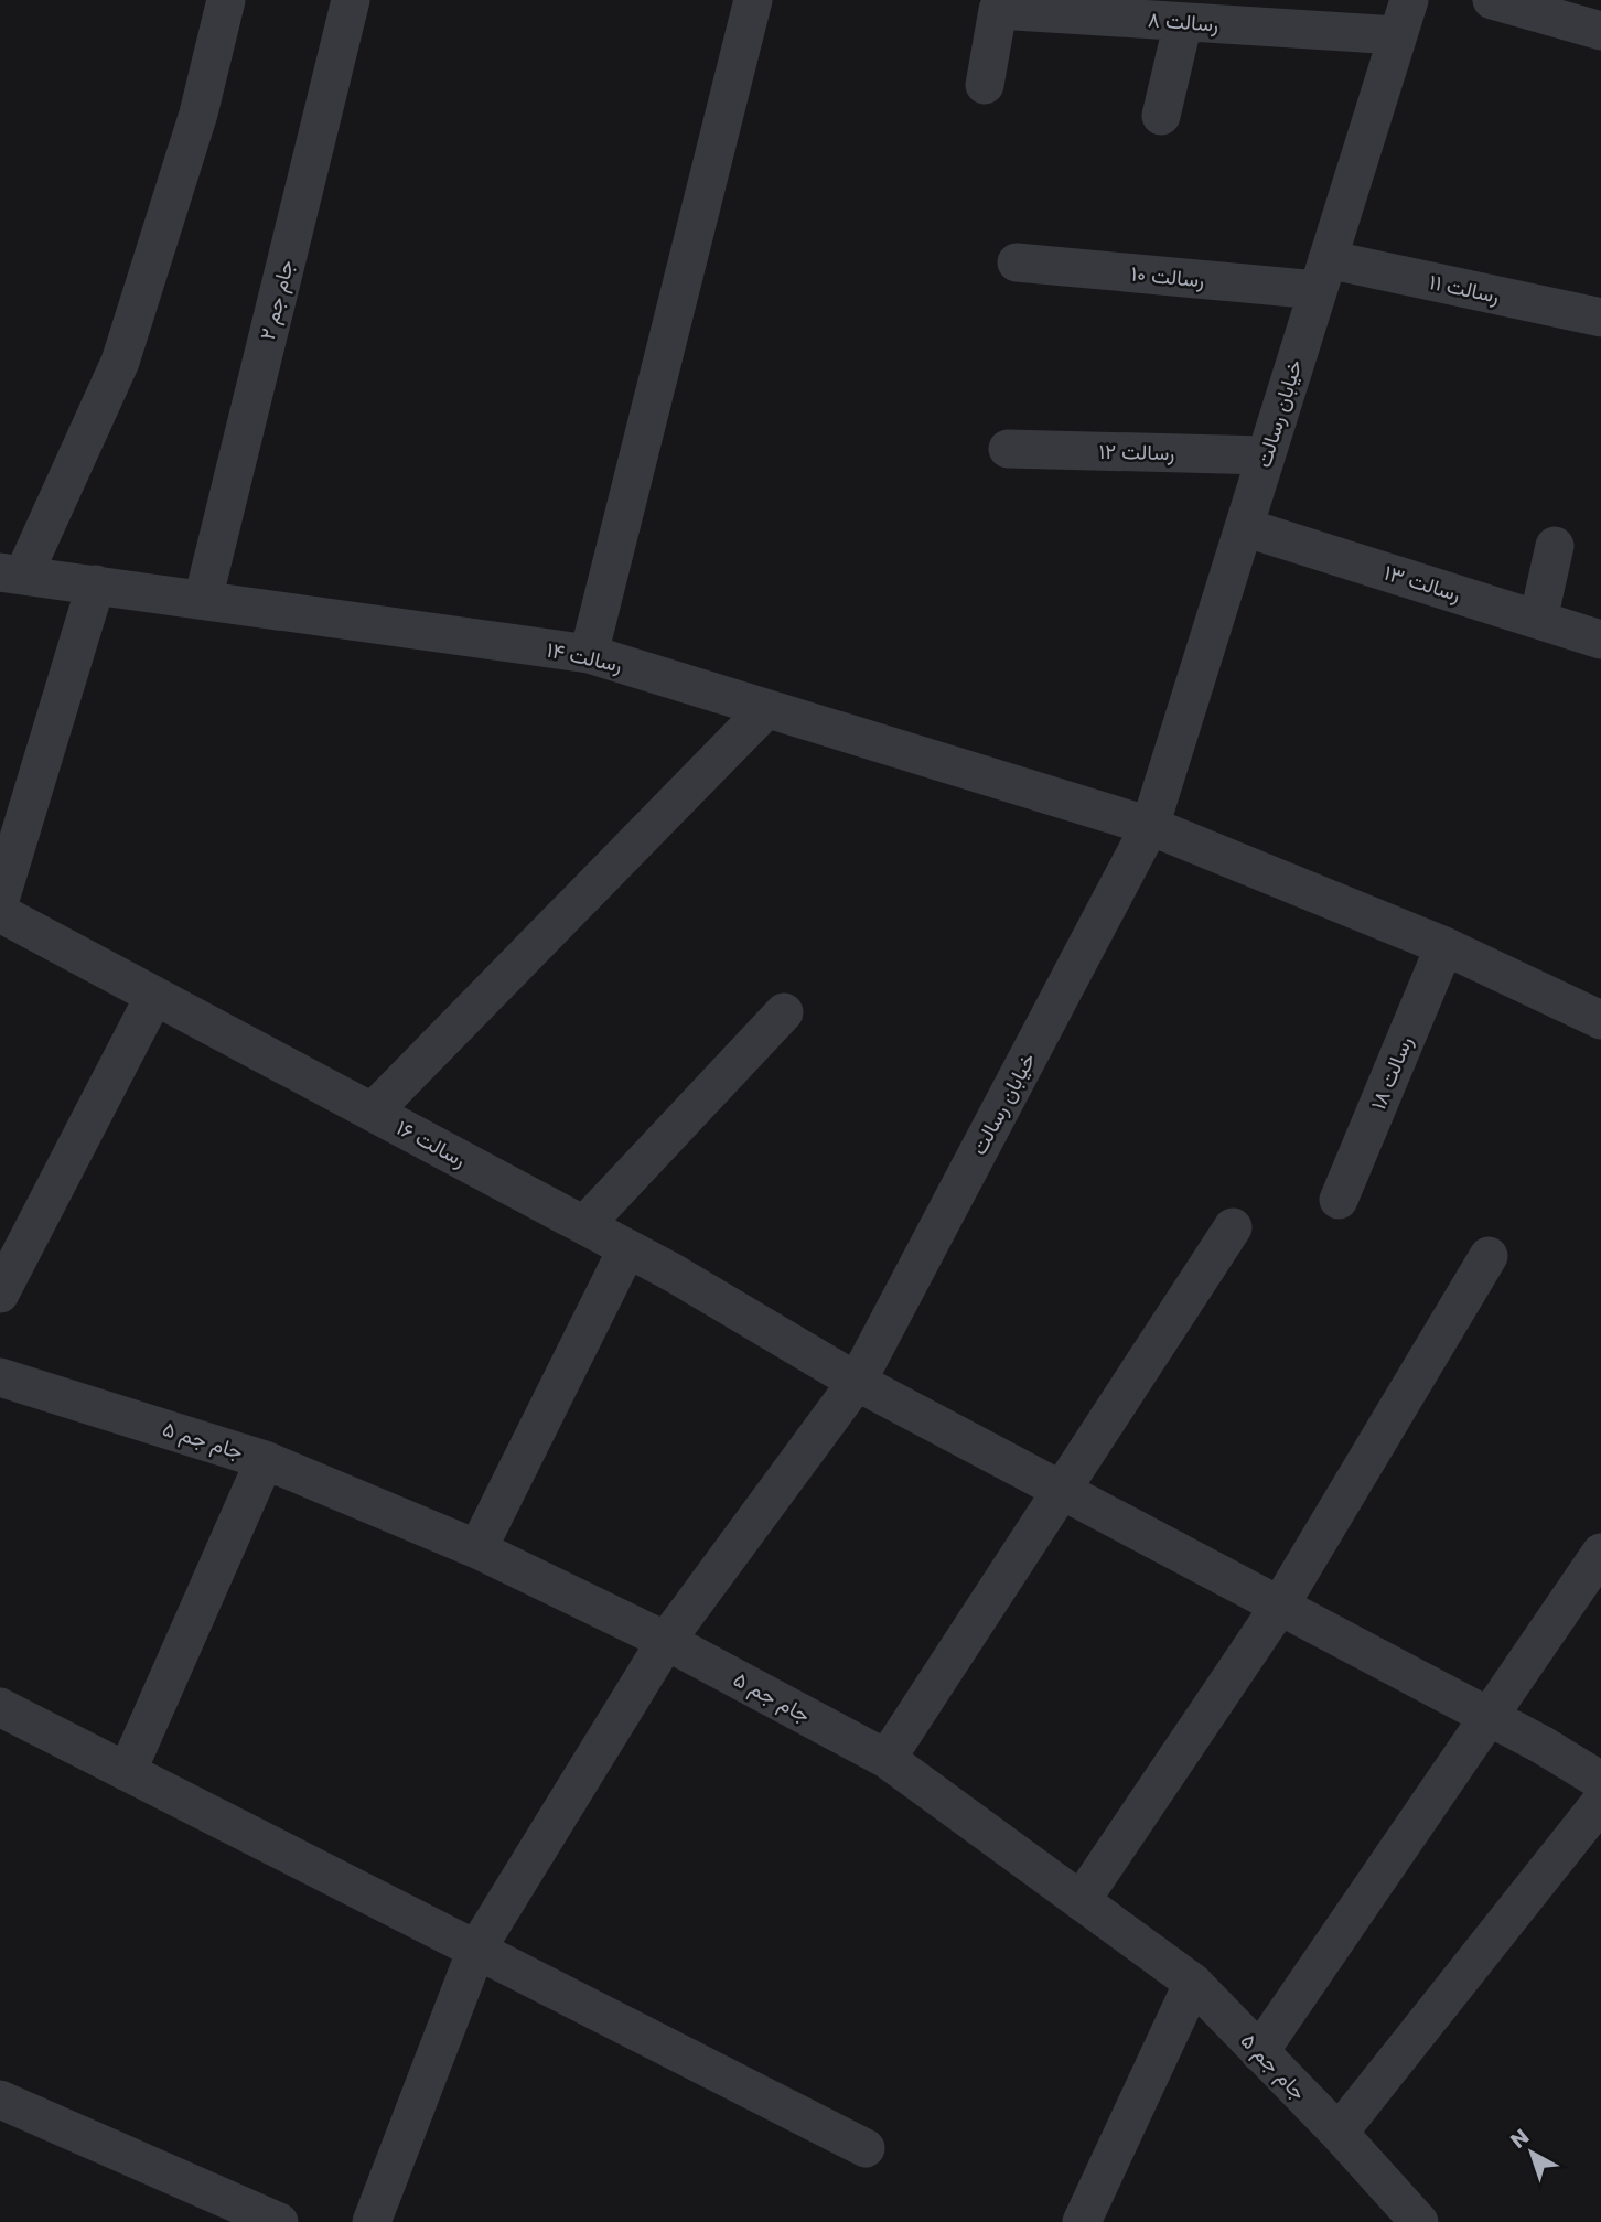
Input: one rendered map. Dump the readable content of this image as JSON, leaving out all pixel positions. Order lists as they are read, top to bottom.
{
  "streets": {
    "street": [
      "رسالت ۸",
      "رسالت ۱۰",
      "رسالت ۱۱",
      "جام جم ۲",
      "خیابان رسالت",
      "رسالت ۱۲",
      "رسالت ۱۳",
      "رسالت ۱۴",
      "رسالت ۱۸",
      "رسالت ۱۶",
      "جام جم ۵"
    ]
  },
  "crossings": [
    ["رسالت ۸", "خیابان رسالت"],
    ["رسالت ۱۰", "رسالت ۱۱"],
    ["رسالت ۱۰", "خیابان رسالت"],
    ["رسالت ۱۱", "خیابان رسالت"],
    ["جام جم ۲", "رسالت ۱۴"],
    ["خیابان رسالت", "رسالت ۱۲"],
    ["خیابان رسالت", "رسالت ۱۳"],
    ["خیابان رسالت", "رسالت ۱۴"],
    ["خیابان رسالت", "رسالت ۱۶"],
    ["خیابان رسالت", "جام جم ۵"]
  ],
  "north": "top left"
}
